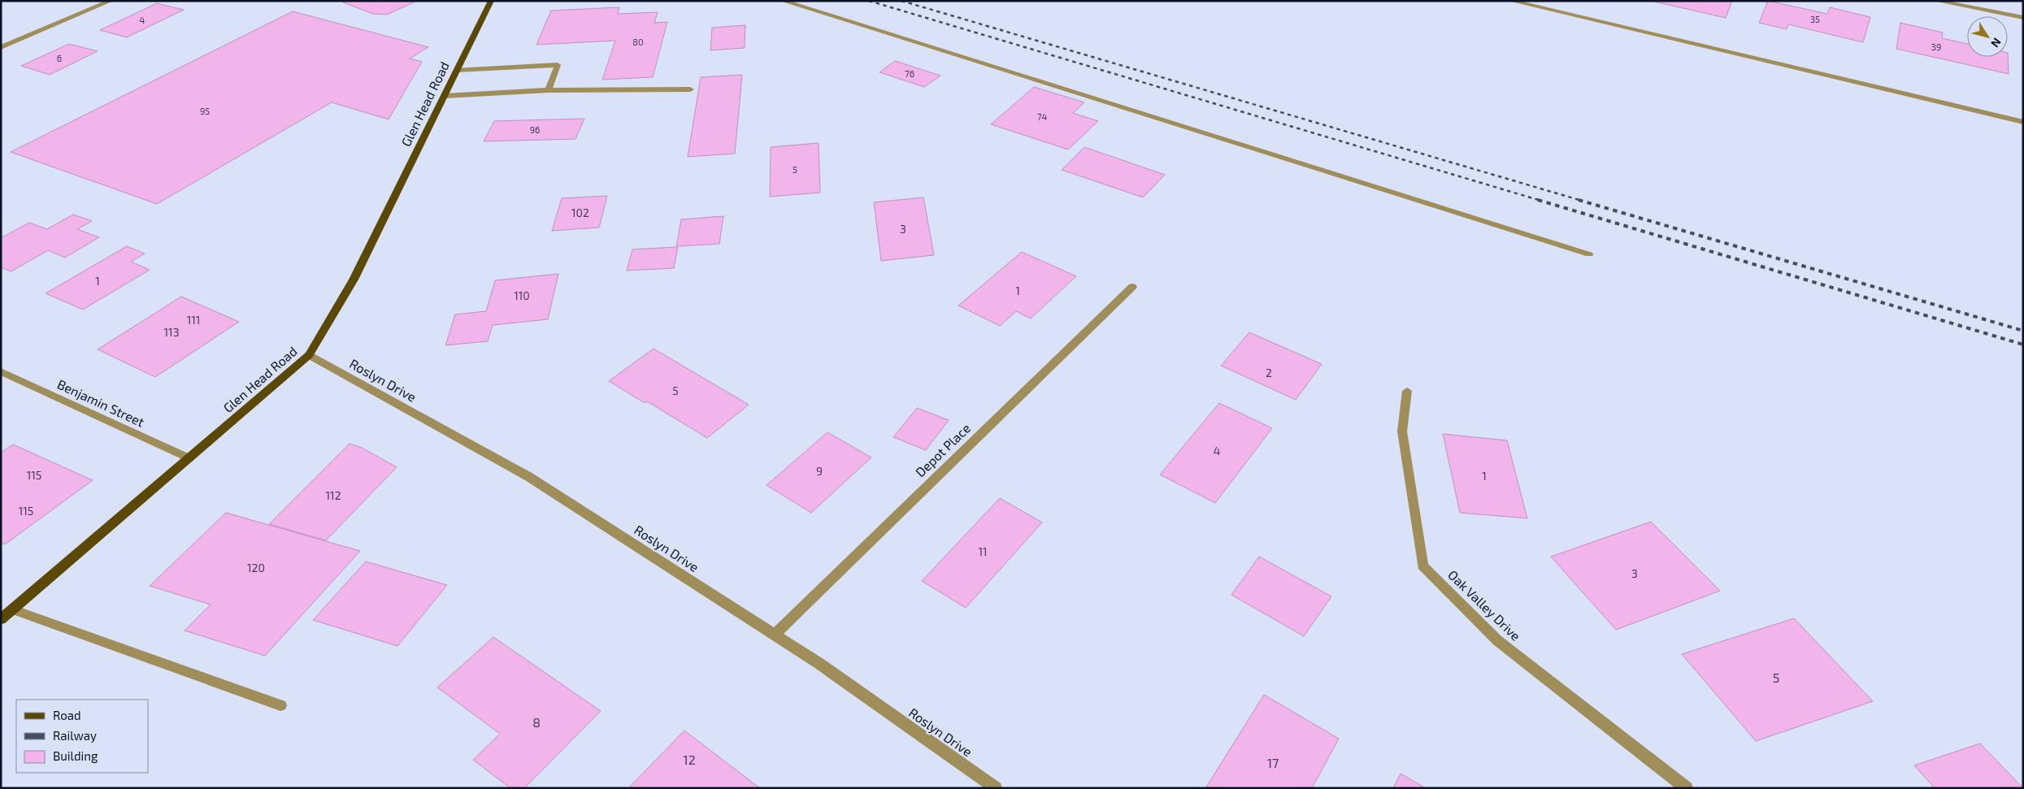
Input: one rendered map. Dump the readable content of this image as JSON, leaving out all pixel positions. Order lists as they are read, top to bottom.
{
  "streets": {
    "main road": ["Glen Head Road"],
    "street": [
      "Roslyn Drive",
      "Benjamin Street",
      "Depot Place",
      "Oak Valley Drive"
    ]
  },
  "crossings": [
    ["Glen Head Road", "Roslyn Drive"],
    ["Glen Head Road", "Benjamin Street"],
    ["Roslyn Drive", "Depot Place"]
  ],
  "house_numbers": [
    "35",
    "4",
    "80",
    "39",
    "6",
    "76",
    "95",
    "74",
    "96",
    "5",
    "102",
    "3",
    "1",
    "1",
    "110",
    "111",
    "113",
    "2",
    "5",
    "4",
    "9",
    "115",
    "1",
    "112",
    "115",
    "11",
    "120",
    "3",
    "5",
    "8",
    "12",
    "17"
  ],
  "legend": ["Road", "Railway", "Building"],
  "north": "bottom right"
}
